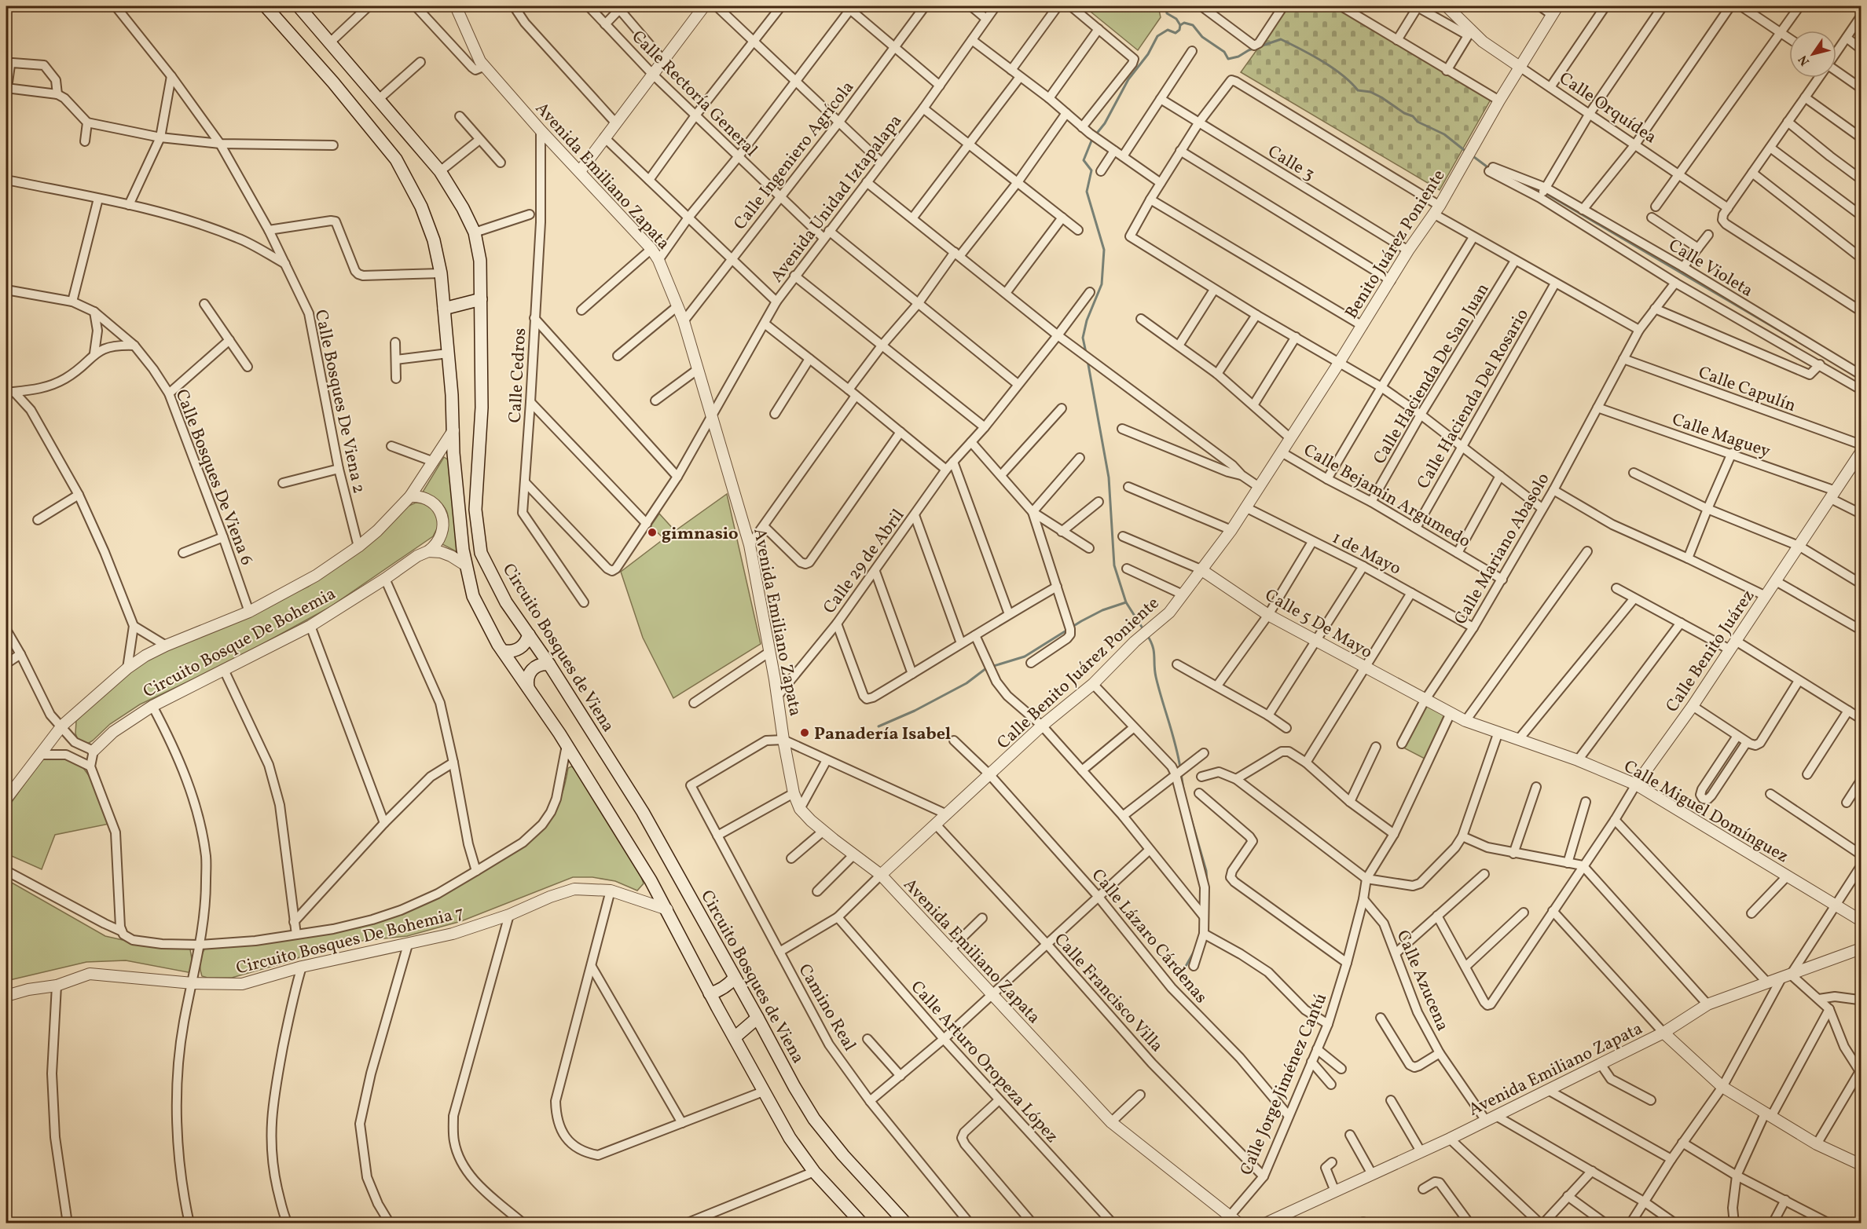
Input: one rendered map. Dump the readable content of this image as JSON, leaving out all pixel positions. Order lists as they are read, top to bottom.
{
  "streets": {
    "main road": ["Circuito Bosques de Viena"],
    "street": [
      "Calle Rectoría General",
      "Calle Orquídea",
      "Calle Ingeniero Agrícola",
      "Calle 3",
      "Avenida Emiliano Zapata",
      "Avenida Unidad Iztapalapa",
      "Benito Juárez Poniente",
      "Calle Violeta",
      "Calle Hacienda De San Juan",
      "Calle Cedros",
      "Calle Capulín",
      "Calle Hacienda Del Rosario",
      "Calle Bosques De Viena 2",
      "Calle Maguey",
      "Calle Bosques De Viena 6",
      "Calle Bejamin Argumedo",
      "Calle Mariano Abasolo",
      "1 de Mayo",
      "Calle 29 de Abril",
      "Calle 5 De Mayo",
      "Circuito Bosque De Bohemia",
      "Calle Benito Juárez",
      "Calle Benito Juárez Poniente",
      "Calle Miguel Domínguez",
      "Calle Lázaro Cárdenas",
      "Circuito Bosques De Bohemia 7",
      "Calle Azucena",
      "Calle Francisco Villa",
      "Camino Real",
      "Calle Arturo Oropeza López",
      "Calle Jorge Jiménez Cantú"
    ]
  },
  "crossings": [
    ["Calle Rectoría General", "Calle Ingeniero Agrícola"],
    ["Calle Rectoría General", "Avenida Unidad Iztapalapa"],
    ["Calle Rectoría General", "Calle 29 de Abril"],
    ["Calle Orquídea", "Benito Juárez Poniente"],
    ["Calle Ingeniero Agrícola", "Avenida Emiliano Zapata"],
    ["Calle 3", "Benito Juárez Poniente"],
    ["Avenida Emiliano Zapata", "Avenida Unidad Iztapalapa"],
    ["Avenida Emiliano Zapata", "Calle Cedros"],
    ["Avenida Emiliano Zapata", "Calle 29 de Abril"],
    ["Avenida Emiliano Zapata", "Calle Benito Juárez Poniente"],
    ["Avenida Emiliano Zapata", "Calle Azucena"],
    ["Avenida Emiliano Zapata", "Camino Real"],
    ["Avenida Emiliano Zapata", "Calle Jorge Jiménez Cantú"],
    ["Avenida Unidad Iztapalapa", "Calle Cedros"],
    ["Benito Juárez Poniente", "Calle Benito Juárez Poniente"],
    ["Calle Hacienda De San Juan", "Calle Bejamin Argumedo"],
    ["Calle Capulín", "Calle Mariano Abasolo"],
    ["Calle Hacienda Del Rosario", "Calle Bejamin Argumedo"],
    ["Calle Maguey", "Calle Mariano Abasolo"],
    ["Calle Maguey", "Calle Benito Juárez"],
    ["Calle Bejamin Argumedo", "Calle Mariano Abasolo"],
    ["Calle Bejamin Argumedo", "Calle Benito Juárez Poniente"],
    ["Calle Mariano Abasolo", "1 de Mayo"],
    ["Calle Mariano Abasolo", "Calle 5 De Mayo"],
    ["Calle Mariano Abasolo", "Calle Miguel Domínguez"],
    ["1 de Mayo", "Calle Benito Juárez Poniente"],
    ["Calle 5 De Mayo", "Calle Benito Juárez Poniente"],
    ["Calle 5 De Mayo", "Calle Miguel Domínguez"],
    ["Calle Benito Juárez", "Calle Miguel Domínguez"],
    ["Calle Benito Juárez Poniente", "Calle Lázaro Cárdenas"],
    ["Calle Benito Juárez Poniente", "Calle Francisco Villa"],
    ["Calle Benito Juárez Poniente", "Camino Real"],
    ["Calle Benito Juárez Poniente", "Calle Arturo Oropeza López"],
    ["Calle Miguel Domínguez", "Calle Jorge Jiménez Cantú"],
    ["Calle Lázaro Cárdenas", "Calle Jorge Jiménez Cantú"],
    ["Calle Azucena", "Calle Jorge Jiménez Cantú"],
    ["Calle Francisco Villa", "Calle Jorge Jiménez Cantú"]
  ],
  "places": ["gimnasio", "Panadería Isabel"],
  "north": "bottom left"
}
